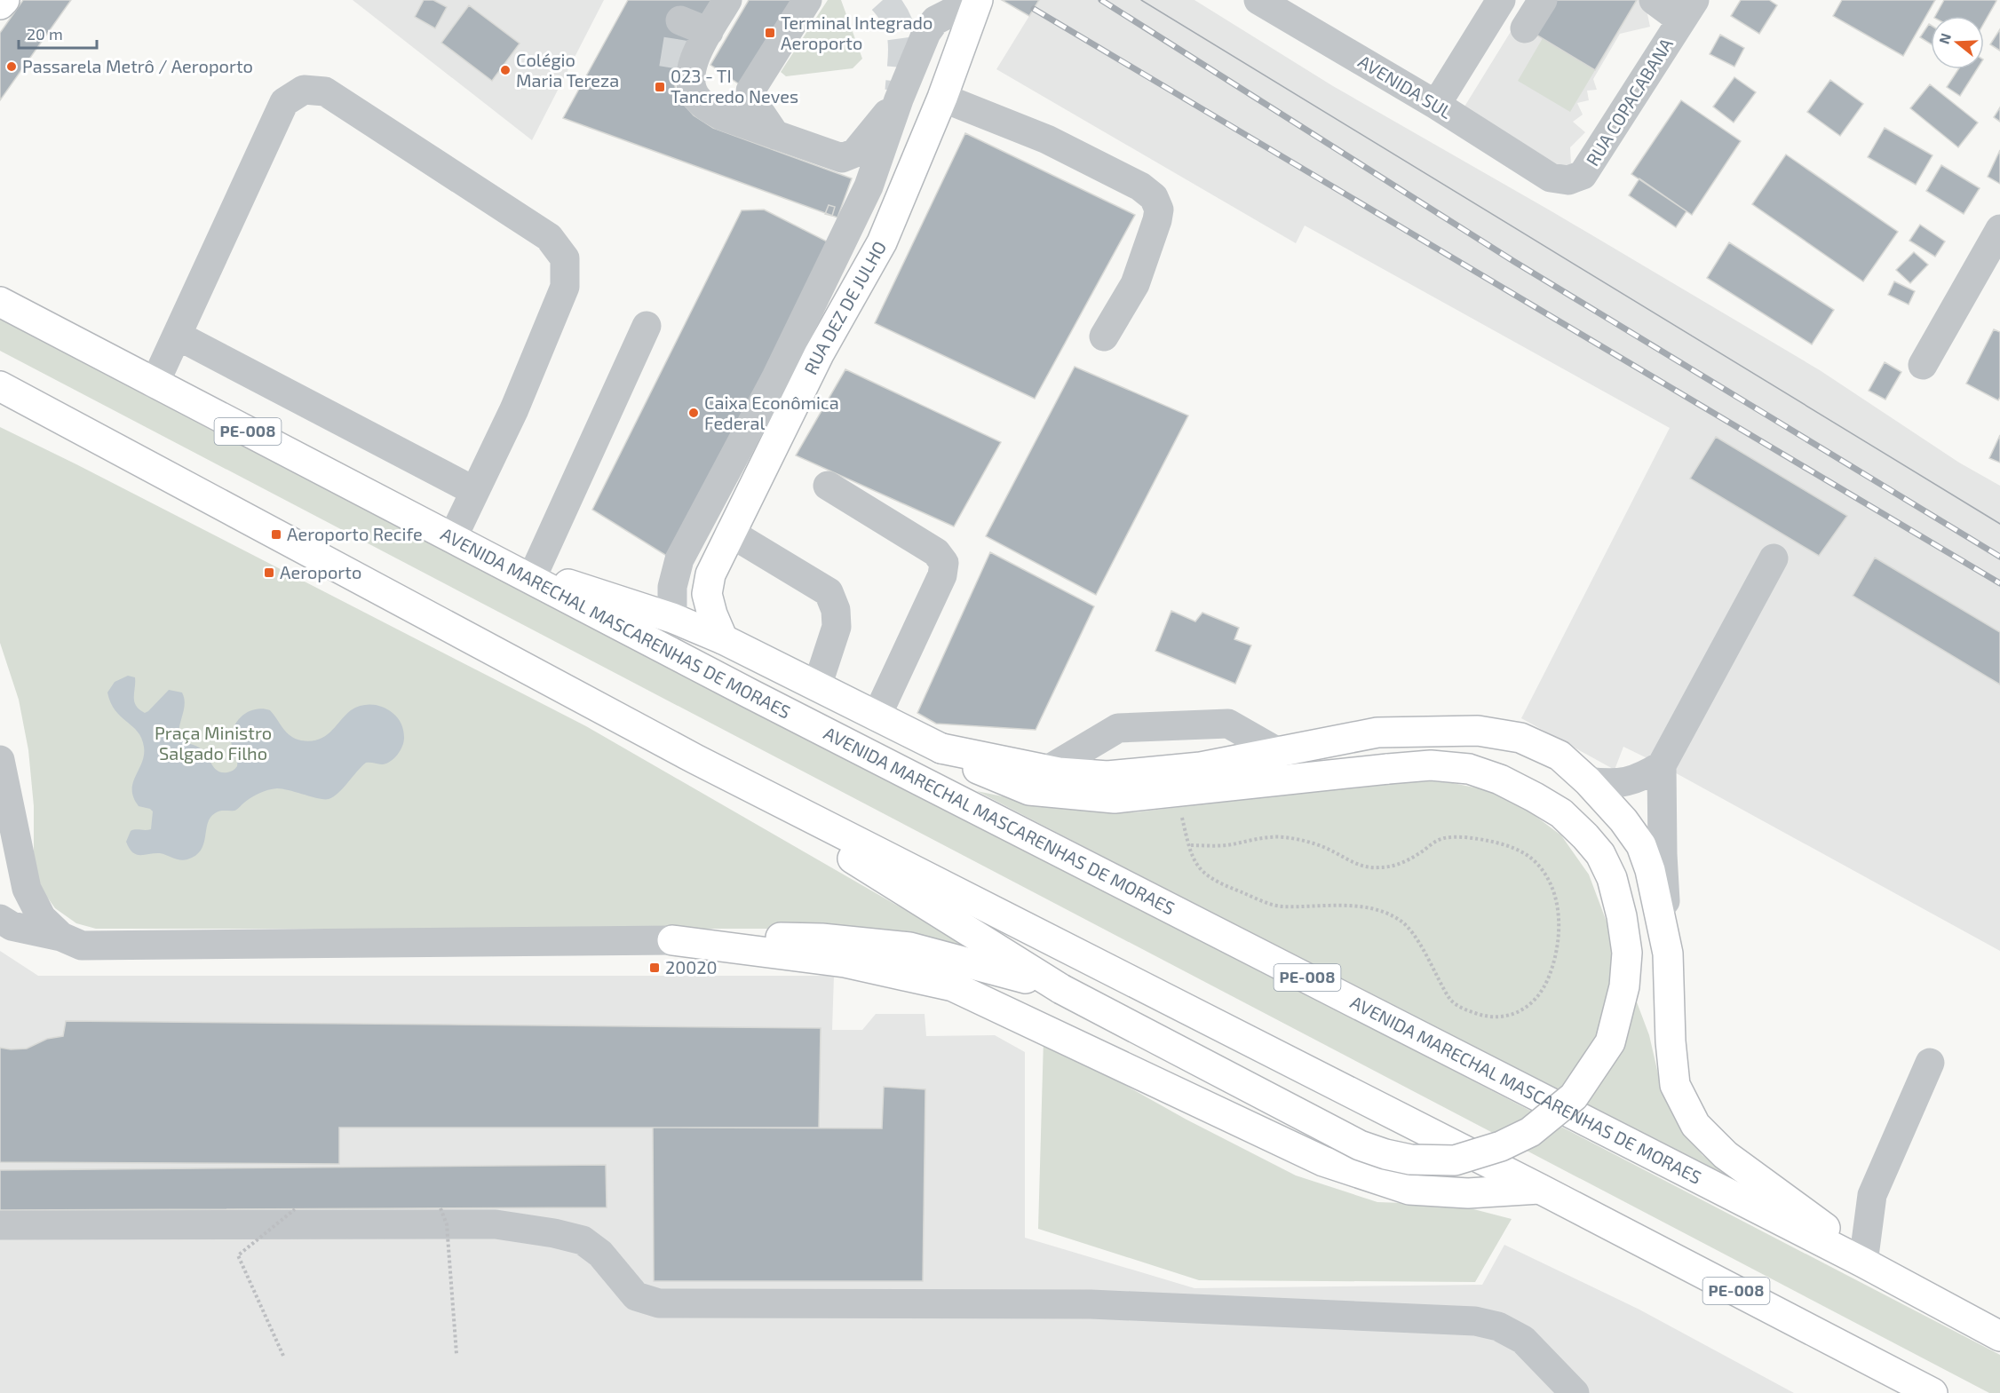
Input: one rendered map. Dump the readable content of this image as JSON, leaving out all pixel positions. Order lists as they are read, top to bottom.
{
  "streets": {
    "main road": ["RUA DEZ DE JULHO", "PE-008", "AVENIDA MARECHAL MASCARENHAS DE MORAES"],
    "street": ["AVENIDA SUL", "RUA COPACABANA"]
  },
  "crossings": [
    ["AVENIDA SUL", "RUA COPACABANA"]
  ],
  "parks": ["Praça Ministro Salgado Filho"],
  "places": {
    "transit": [
      "Terminal Integrado Aeroporto",
      "023 - TI Tancredo Neves",
      "Aeroporto Recife",
      "Aeroporto",
      "20020"
    ],
    "other": ["Passarela Metrô / Aeroporto", "Colégio Maria Tereza", "Caixa Econômica Federal"]
  },
  "scale_bar": "20 m",
  "north": "left"
}
